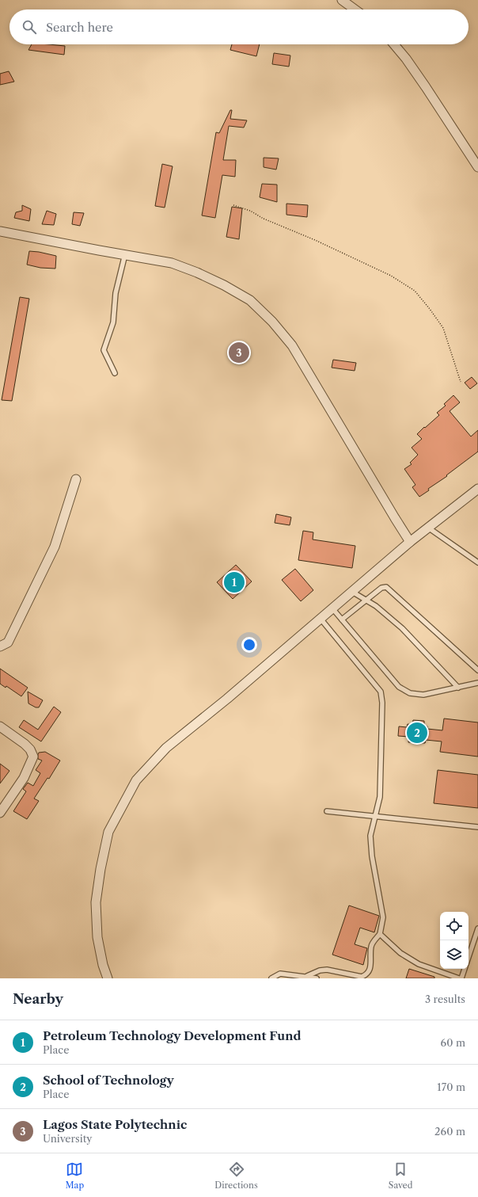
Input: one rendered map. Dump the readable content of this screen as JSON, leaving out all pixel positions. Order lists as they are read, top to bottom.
{
  "page": {
    "search": "Search here",
    "pins": ["3", "1", "2"],
    "heading": ["Nearby", "3 results"],
    "list": [
      {
        "mark": "1",
        "name": "Petroleum Technology Development Fund",
        "note": "Place",
        "value": "60 m"
      },
      {
        "mark": "2",
        "name": "School of Technology",
        "note": "Place",
        "value": "170 m"
      },
      {
        "mark": "3",
        "name": "Lagos State Polytechnic",
        "note": "University",
        "value": "260 m"
      }
    ],
    "nav": ["Map", "Directions", "Saved"]
  }
}
